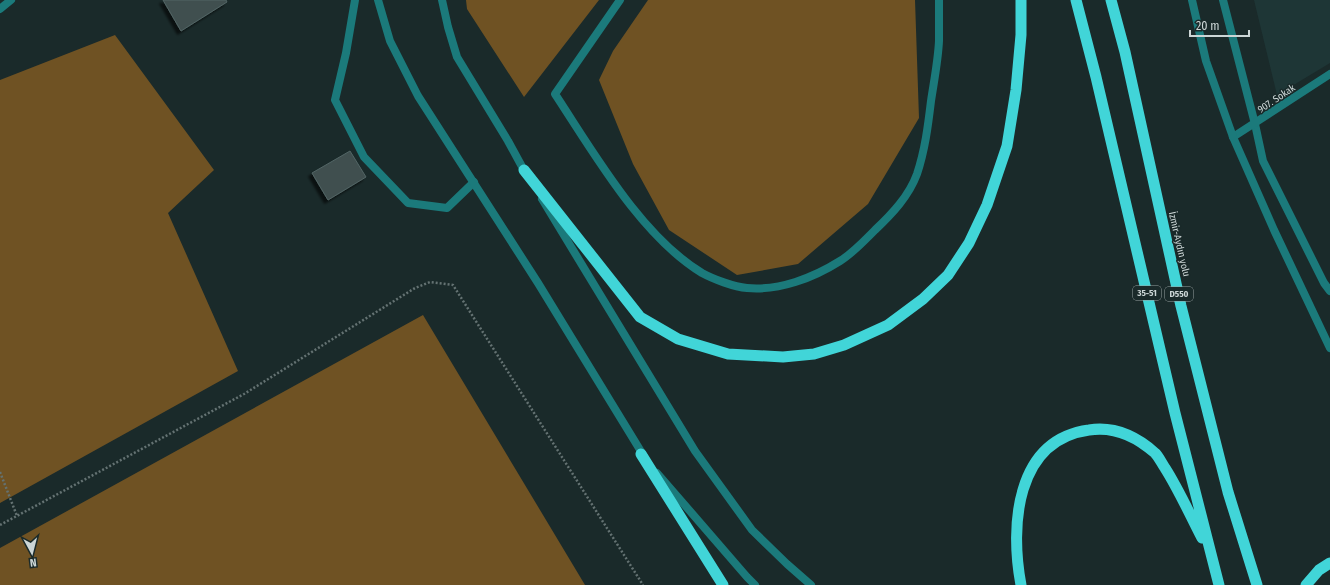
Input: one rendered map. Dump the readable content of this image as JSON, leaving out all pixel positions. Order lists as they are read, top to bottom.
{
  "streets": {
    "highway": ["İzmir-Aydın yolu", "35-51", "D550"],
    "street": ["907. Sokak"]
  },
  "scale_bar": "20 m",
  "north": "bottom"
}
